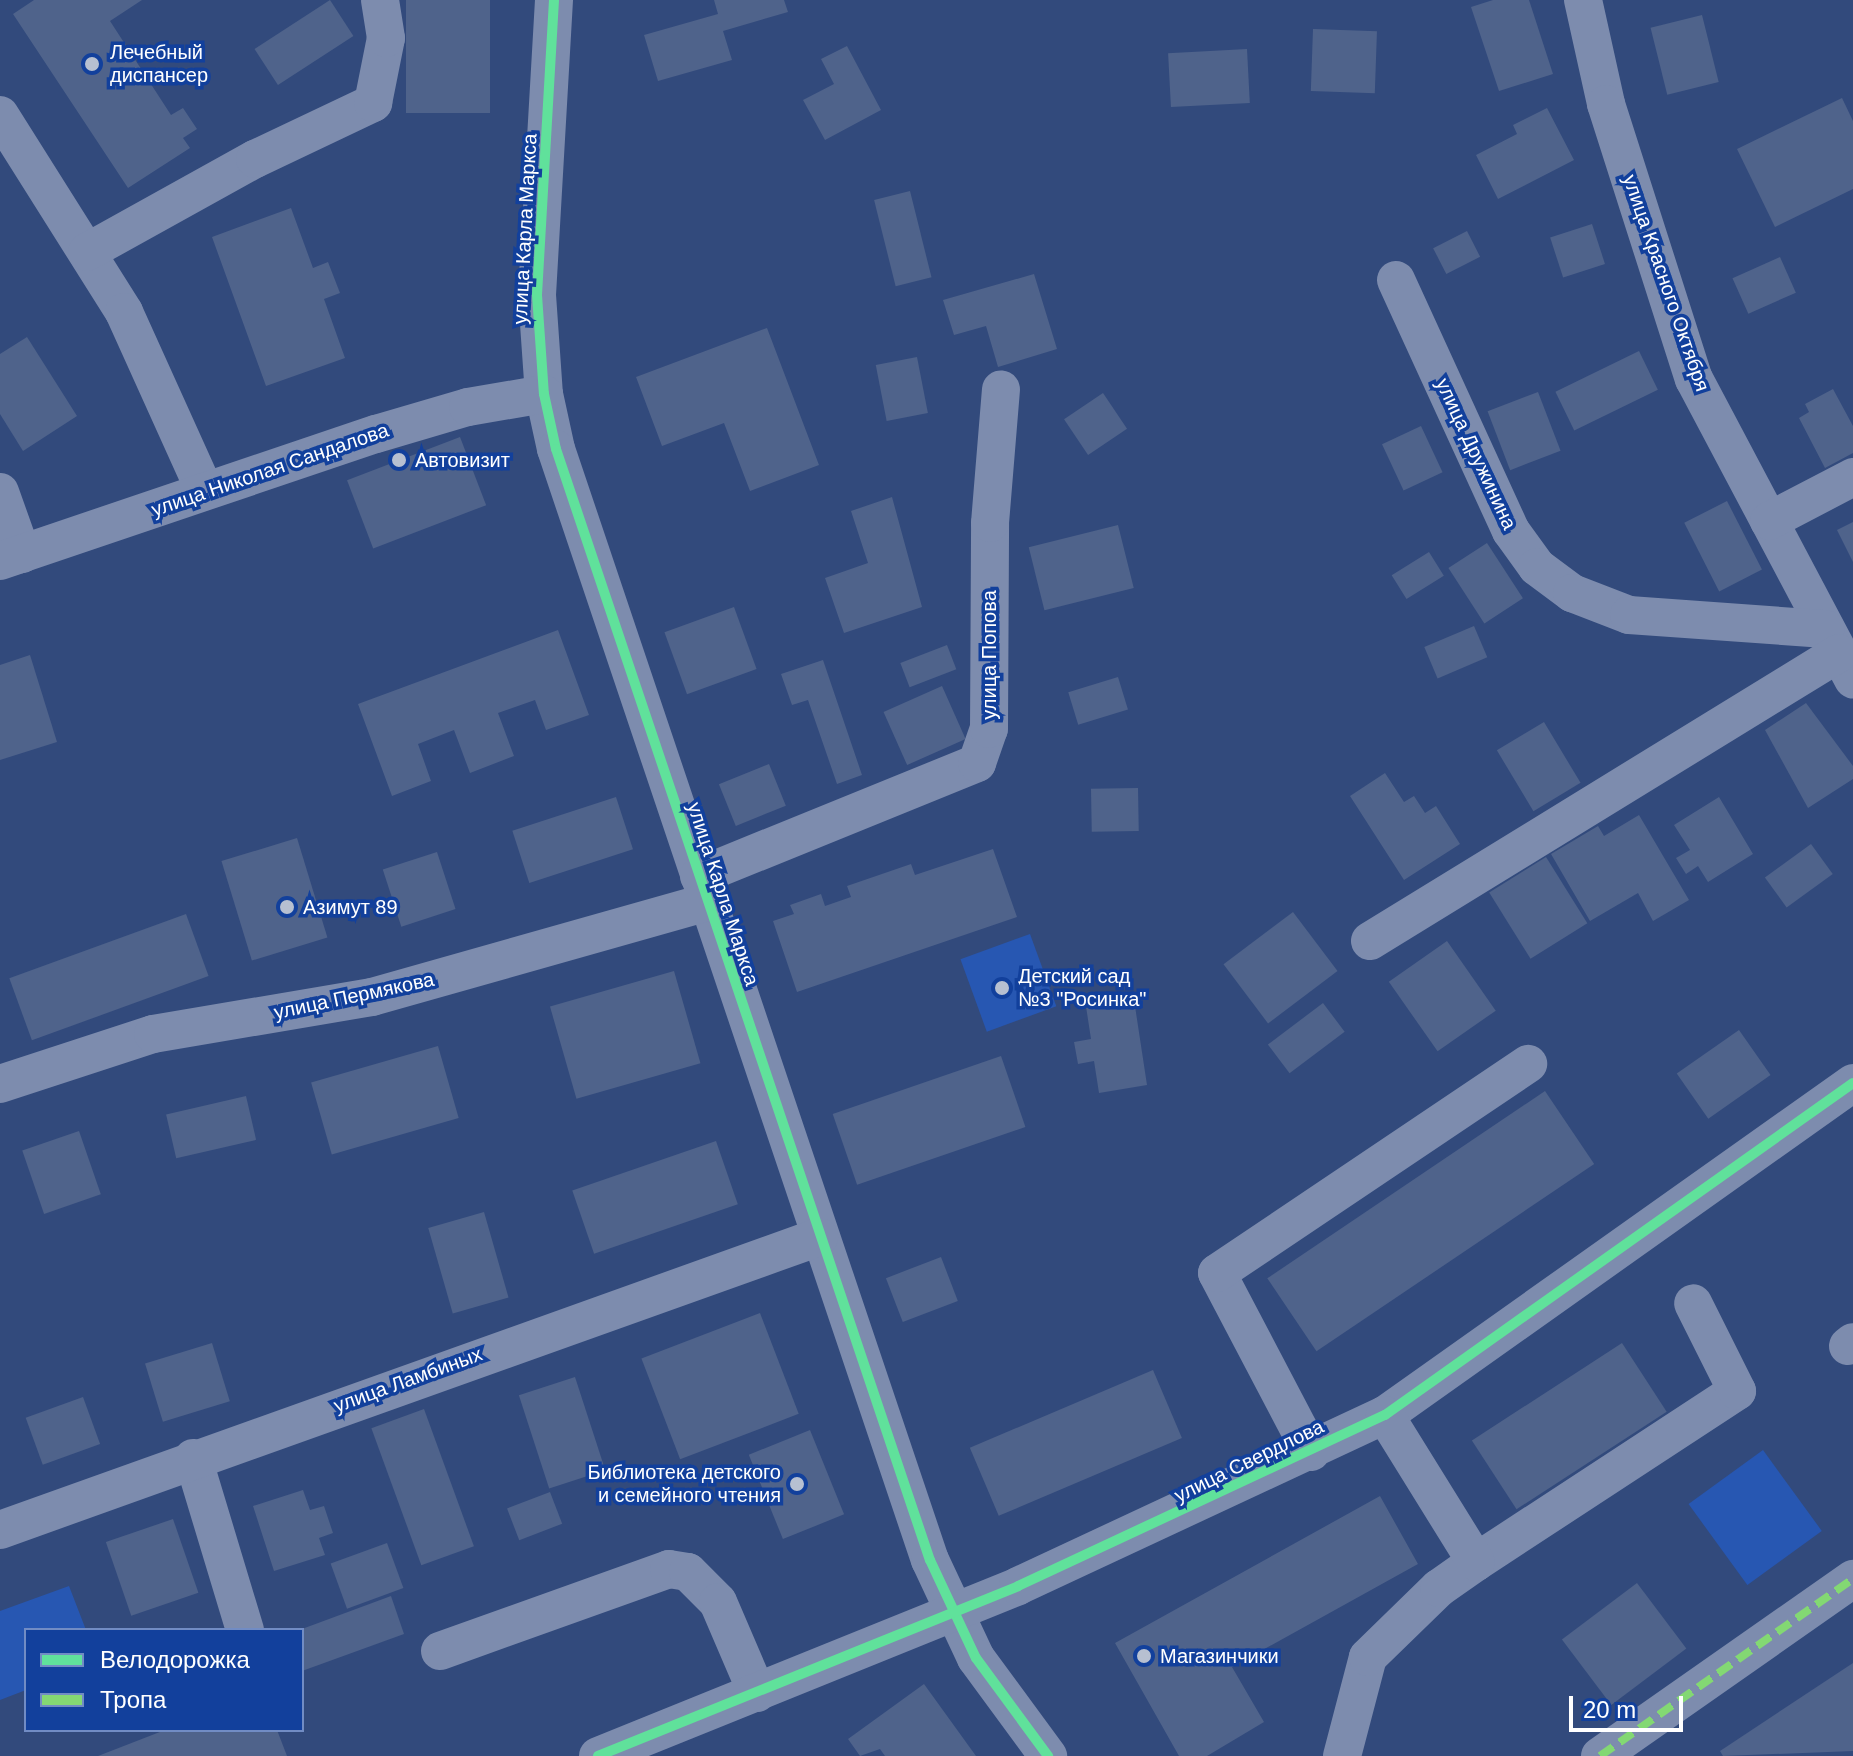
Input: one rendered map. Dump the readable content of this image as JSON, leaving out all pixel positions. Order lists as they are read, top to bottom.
{
  "streets": {
    "street": [
      "улица Карла Маркса",
      "улица Красного Октября",
      "улица Дружинина",
      "улица Николая Сандалова",
      "улица Попова",
      "улица Пермякова",
      "улица Ламбиных",
      "улица Свердлова"
    ]
  },
  "crossings": [
    ["улица Карла Маркса", "улица Николая Сандалова"],
    ["улица Карла Маркса", "улица Попова"],
    ["улица Карла Маркса", "улица Пермякова"],
    ["улица Карла Маркса", "улица Ламбиных"],
    ["улица Карла Маркса", "улица Свердлова"],
    ["улица Красного Октября", "улица Дружинина"],
    ["улица Попова", "улица Пермякова"]
  ],
  "places": [
    "Лечебный диспансер",
    "Автовизит",
    "Азимут 89",
    "Детский сад №3 \"Росинка\"",
    "Библиотека детского и семейного чтения",
    "Магазинчики"
  ],
  "legend": ["Велодорожка", "Тропа"],
  "scale_bar": "20 m"
}
